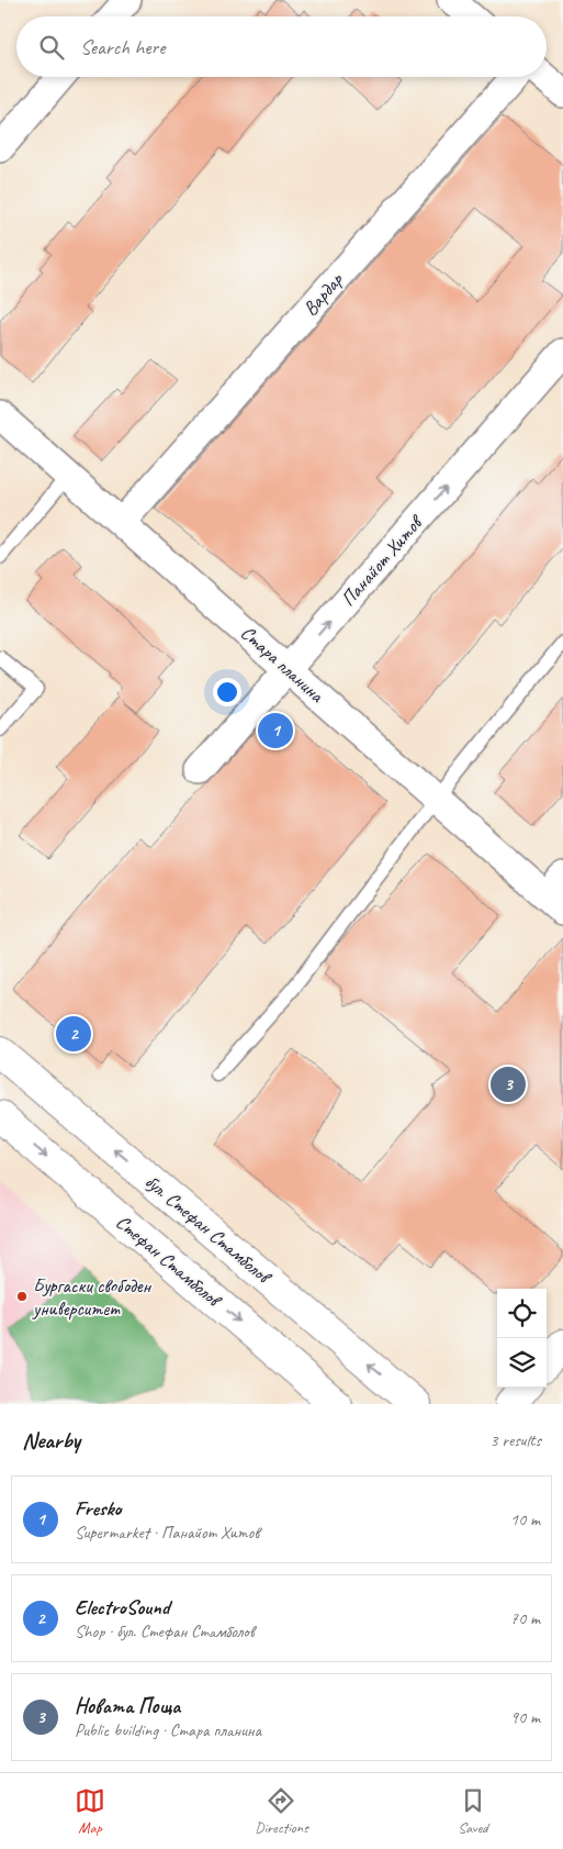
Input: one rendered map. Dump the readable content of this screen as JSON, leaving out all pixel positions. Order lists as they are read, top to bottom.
{
  "streets": {
    "main road": ["бул. Стефан Стамболов", "Стефан Стамболов"],
    "street": ["Вардар", "Панайот Хитов", "Стара планина"]
  },
  "crossings": [
    ["Вардар", "Стара планина"],
    ["Панайот Хитов", "Стара планина"]
  ],
  "one_way": ["Панайот Хитов", "бул. Стефан Стамболов", "Стефан Стамболов"],
  "places": ["Бургаски свободен университет"],
  "page": {
    "search": "Search here",
    "pins": ["1", "2", "3"],
    "heading": ["Nearby", "3 results"],
    "list": [
      {
        "mark": "1",
        "name": "Fresko",
        "note": "Supermarket · Панайот Хитов",
        "value": "10 m"
      },
      {
        "mark": "2",
        "name": "ElectroSound",
        "note": "Shop · бул. Стефан Стамболов",
        "value": "70 m"
      },
      {
        "mark": "3",
        "name": "Новата Поща",
        "note": "Public building · Стара планина",
        "value": "90 m"
      }
    ],
    "nav": ["Map", "Directions", "Saved"]
  }
}
